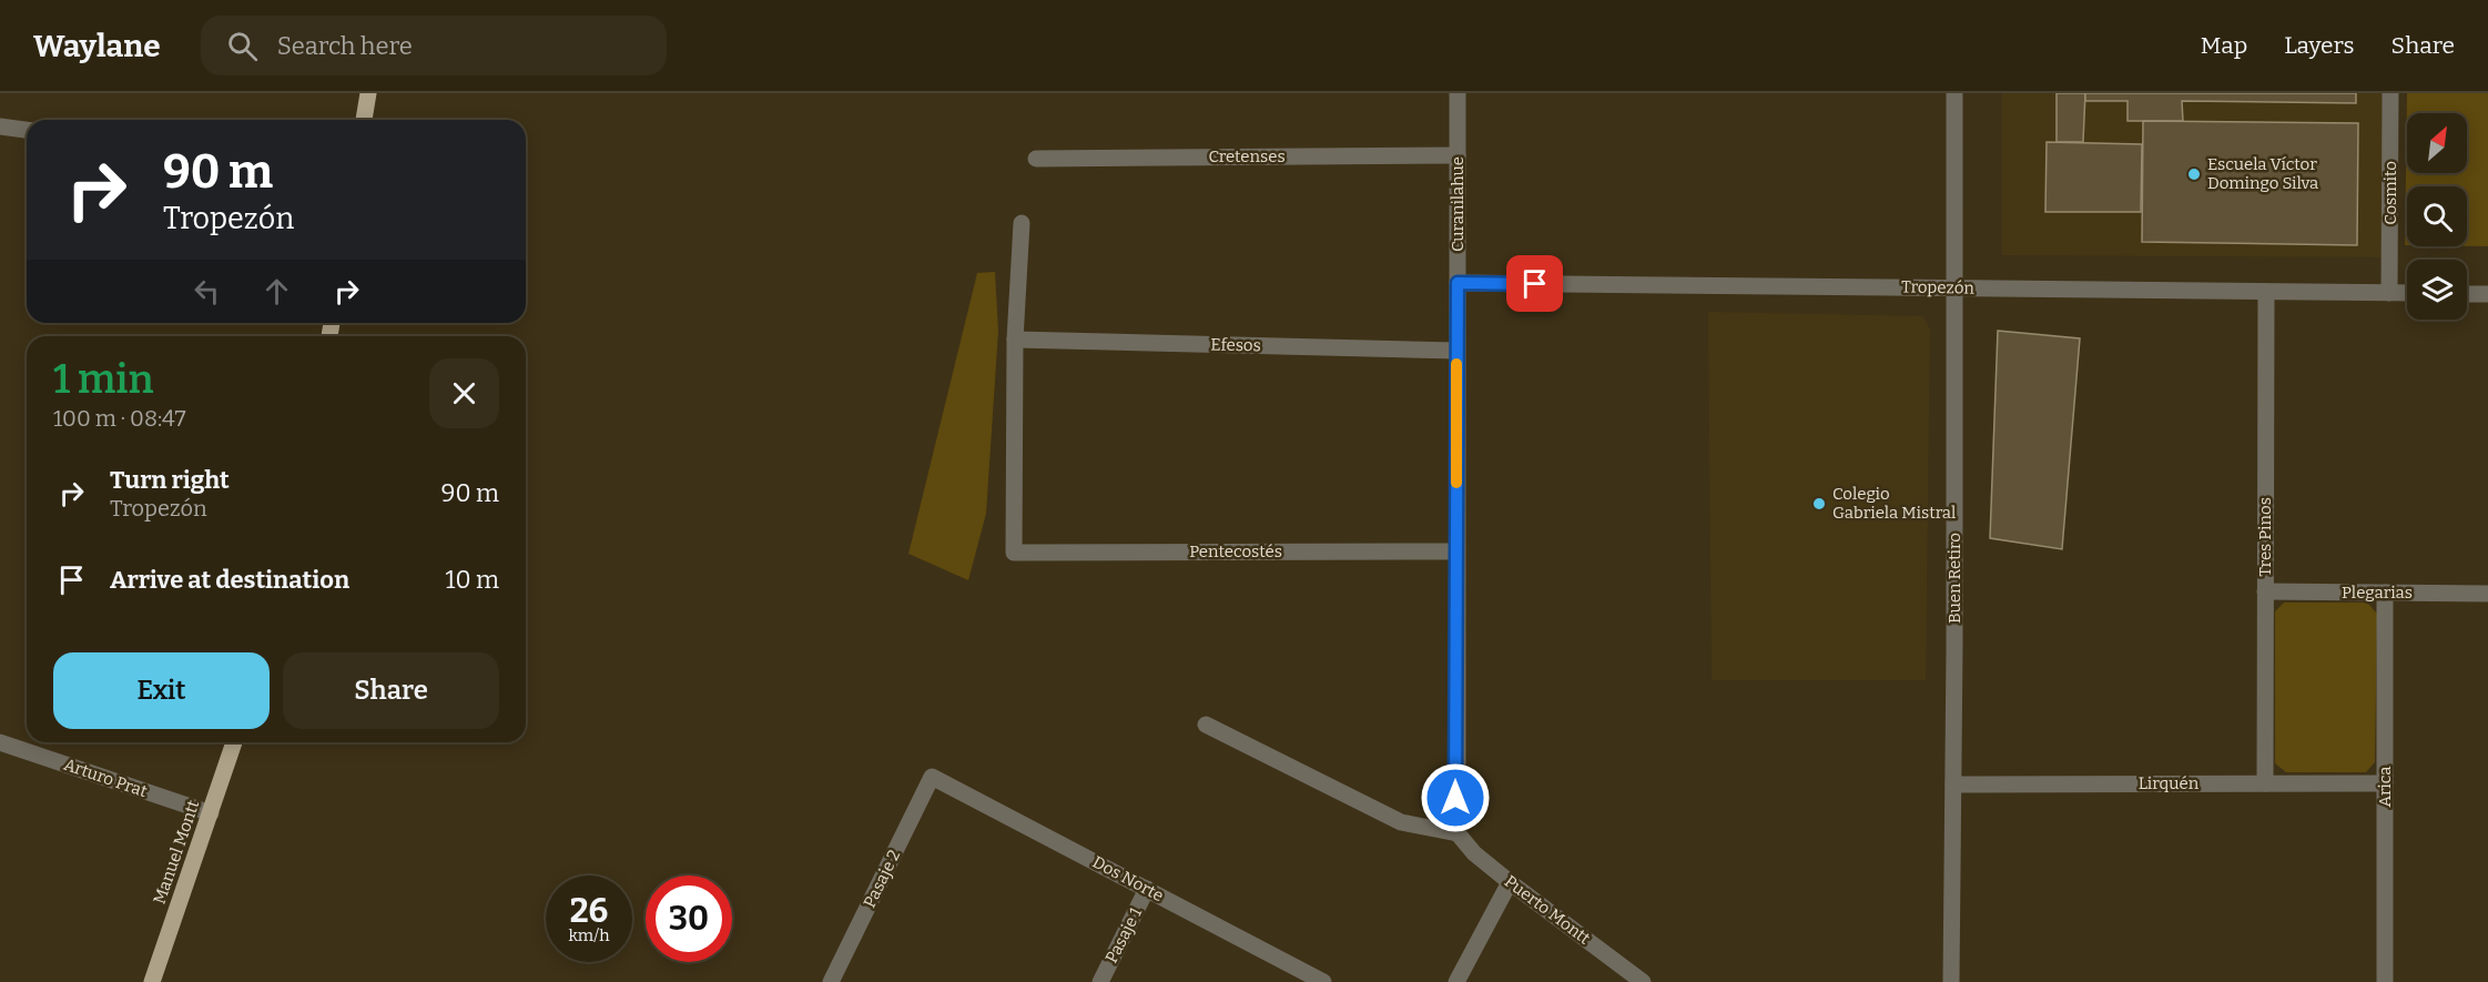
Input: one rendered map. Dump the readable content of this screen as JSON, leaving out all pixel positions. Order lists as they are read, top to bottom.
{
  "streets": {
    "main road": ["Manuel Montt"],
    "street": [
      "Cretenses",
      "Cosmito",
      "Curanilahue",
      "Tropezón",
      "Efesos",
      "Tres Pinos",
      "Pentecostés",
      "Buen Retiro",
      "Plegarias",
      "Arturo Prat",
      "Lirquén",
      "Arica",
      "Pasaje 2",
      "Dos Norte",
      "Puerto Montt",
      "Pasaje 1"
    ]
  },
  "crossings": [
    ["Cretenses", "Curanilahue"],
    ["Cosmito", "Tropezón"],
    ["Curanilahue", "Tropezón"],
    ["Curanilahue", "Efesos"],
    ["Curanilahue", "Pentecostés"],
    ["Curanilahue", "Puerto Montt"],
    ["Tropezón", "Tres Pinos"],
    ["Tropezón", "Buen Retiro"],
    ["Efesos", "Pentecostés"],
    ["Tres Pinos", "Plegarias"],
    ["Tres Pinos", "Lirquén"],
    ["Buen Retiro", "Lirquén"],
    ["Plegarias", "Arica"],
    ["Arturo Prat", "Manuel Montt"],
    ["Lirquén", "Arica"],
    ["Pasaje 2", "Dos Norte"],
    ["Dos Norte", "Pasaje 1"]
  ],
  "places": ["Escuela Víctor Domingo Silva", "Colegio Gabriela Mistral"],
  "north": "top right",
  "page": {
    "header": "Waylane",
    "search": "Search here",
    "nav": ["Map", "Layers", "Share"],
    "turn": ["90 m", "Tropezón"],
    "heading": ["1 min", "100 m · 08:47"],
    "list": [
      {
        "name": "Turn right",
        "note": "Tropezón",
        "value": "90 m"
      },
      {
        "name": "Arrive at destination",
        "value": "10 m"
      }
    ],
    "buttons": ["Exit", "Share"],
    "speed": "26 km/h",
    "limit": "30"
  }
}
